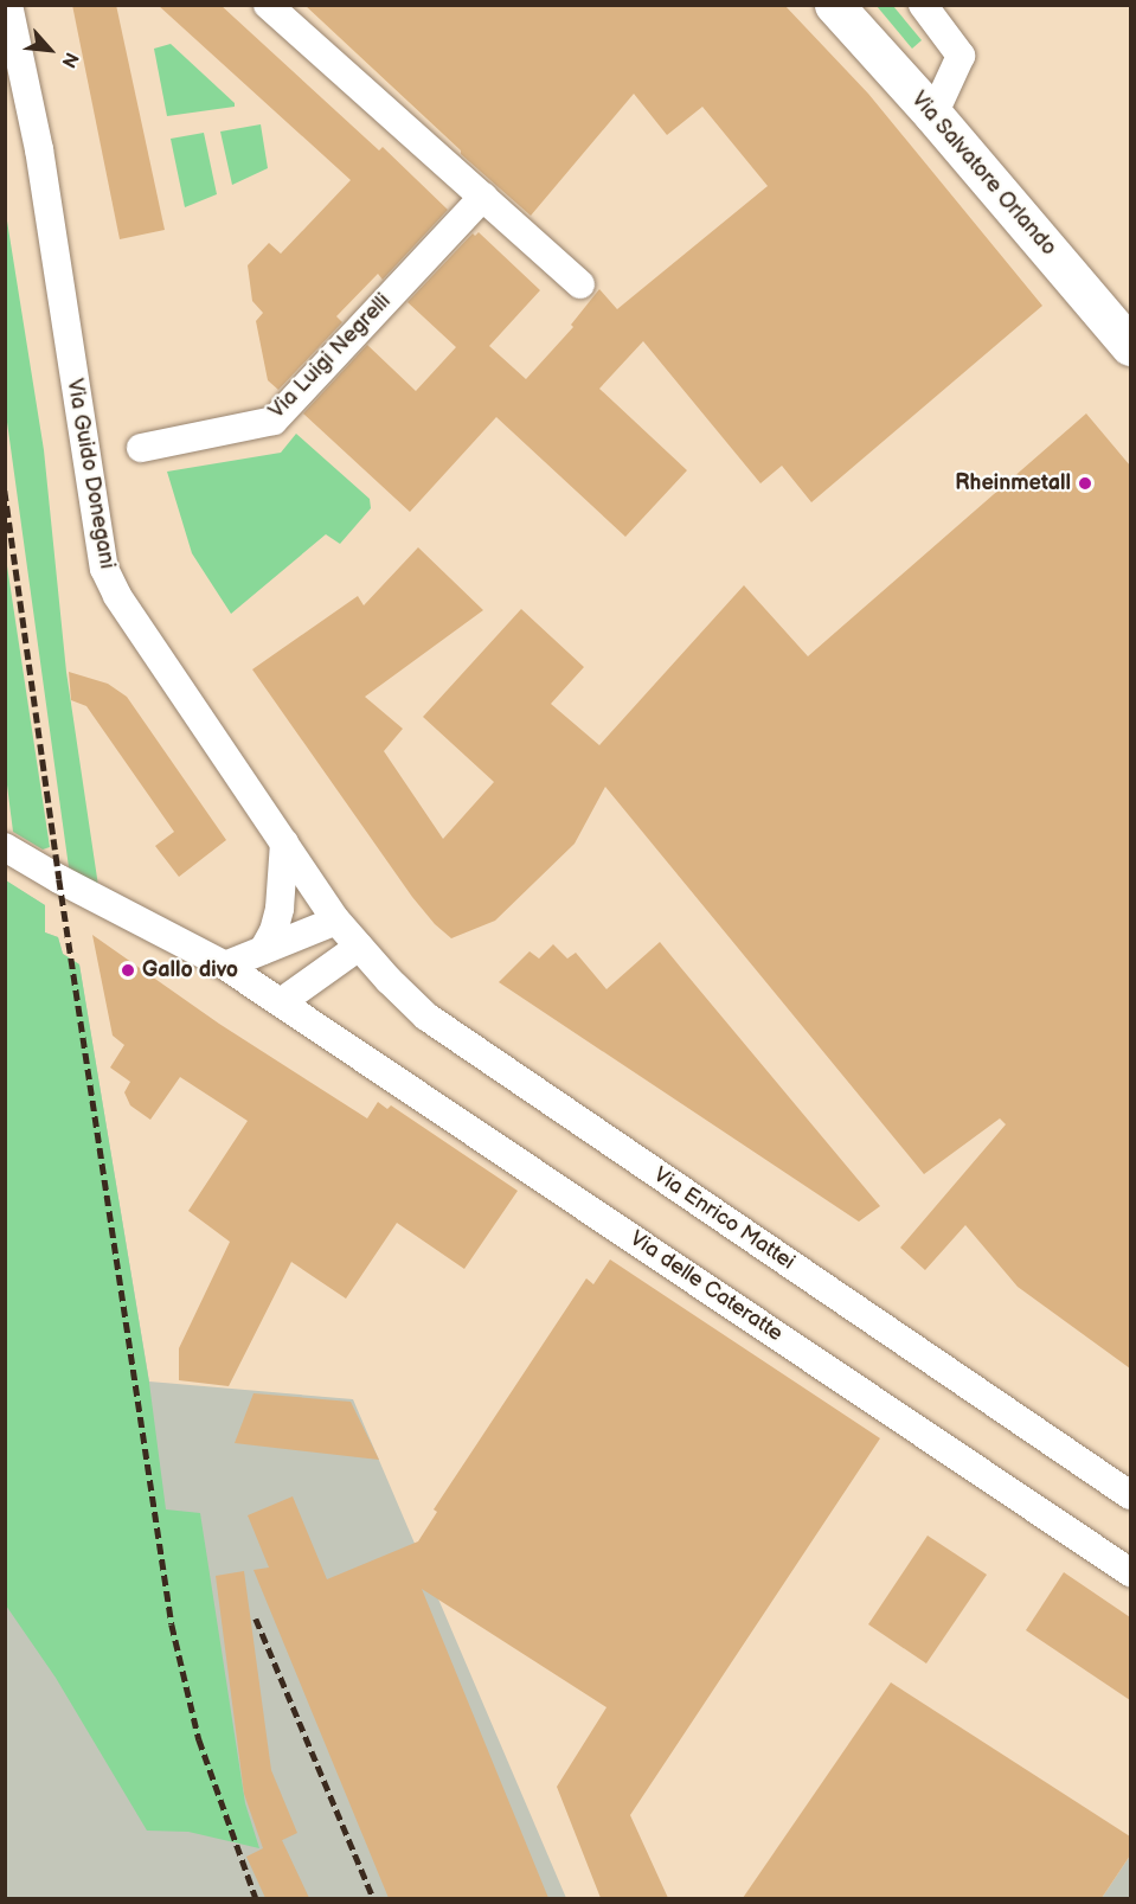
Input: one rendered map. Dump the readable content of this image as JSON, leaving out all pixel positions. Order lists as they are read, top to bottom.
{
  "streets": {
    "main road": ["Via Salvatore Orlando"],
    "street": [
      "Via Luigi Negrelli",
      "Via Guido Donegani",
      "Via Enrico Mattei",
      "Via delle Cateratte"
    ]
  },
  "crossings": [
    ["Via Guido Donegani", "Via Enrico Mattei"]
  ],
  "places": ["Rheinmetall", "Gallo divo"],
  "north": "bottom right"
}
